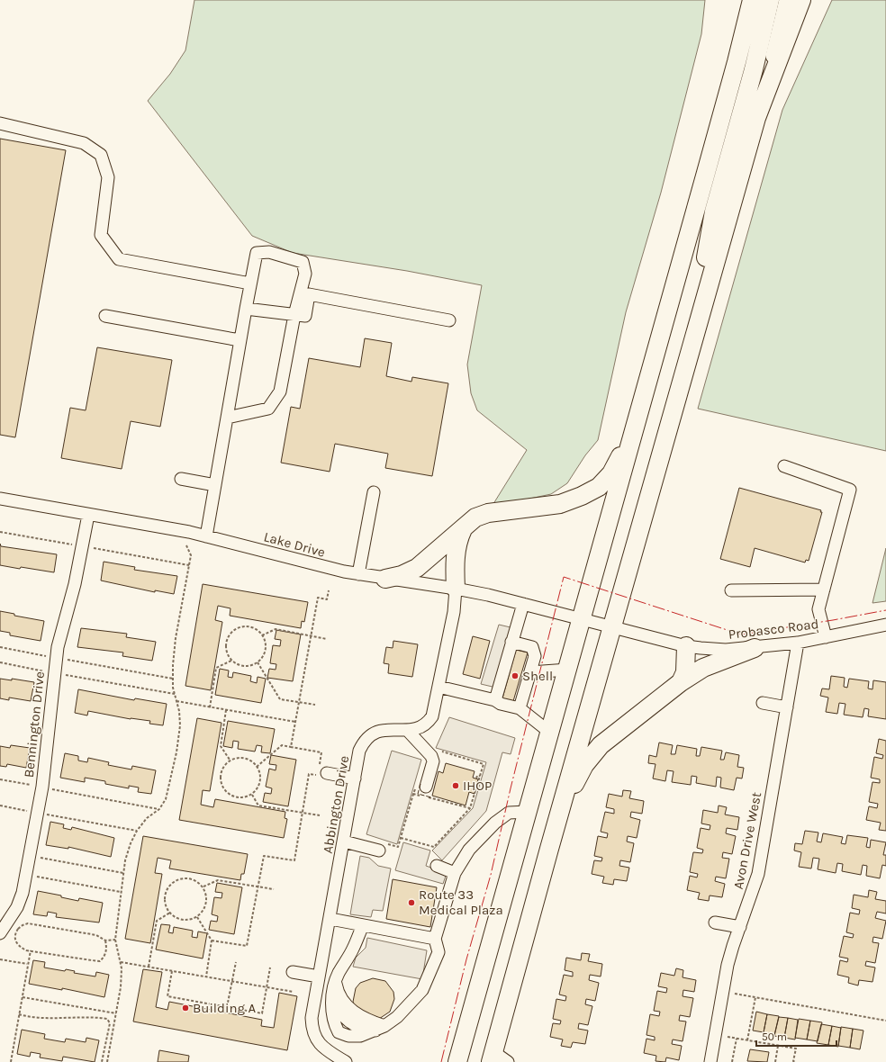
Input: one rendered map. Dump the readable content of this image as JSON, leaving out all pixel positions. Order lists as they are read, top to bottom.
{
  "streets": {
    "street": [
      "Lake Drive",
      "Probasco Road",
      "Bennington Drive",
      "Abbington Drive",
      "Avon Drive West"
    ]
  },
  "crossings": [
    ["Lake Drive", "Probasco Road"],
    ["Lake Drive", "Bennington Drive"],
    ["Lake Drive", "Abbington Drive"],
    ["Probasco Road", "Avon Drive West"]
  ],
  "places": [
    "Shell",
    "IHOP",
    "Route 33 Medical Plaza",
    "Building A"
  ],
  "scale_bar": "50 m"
}
